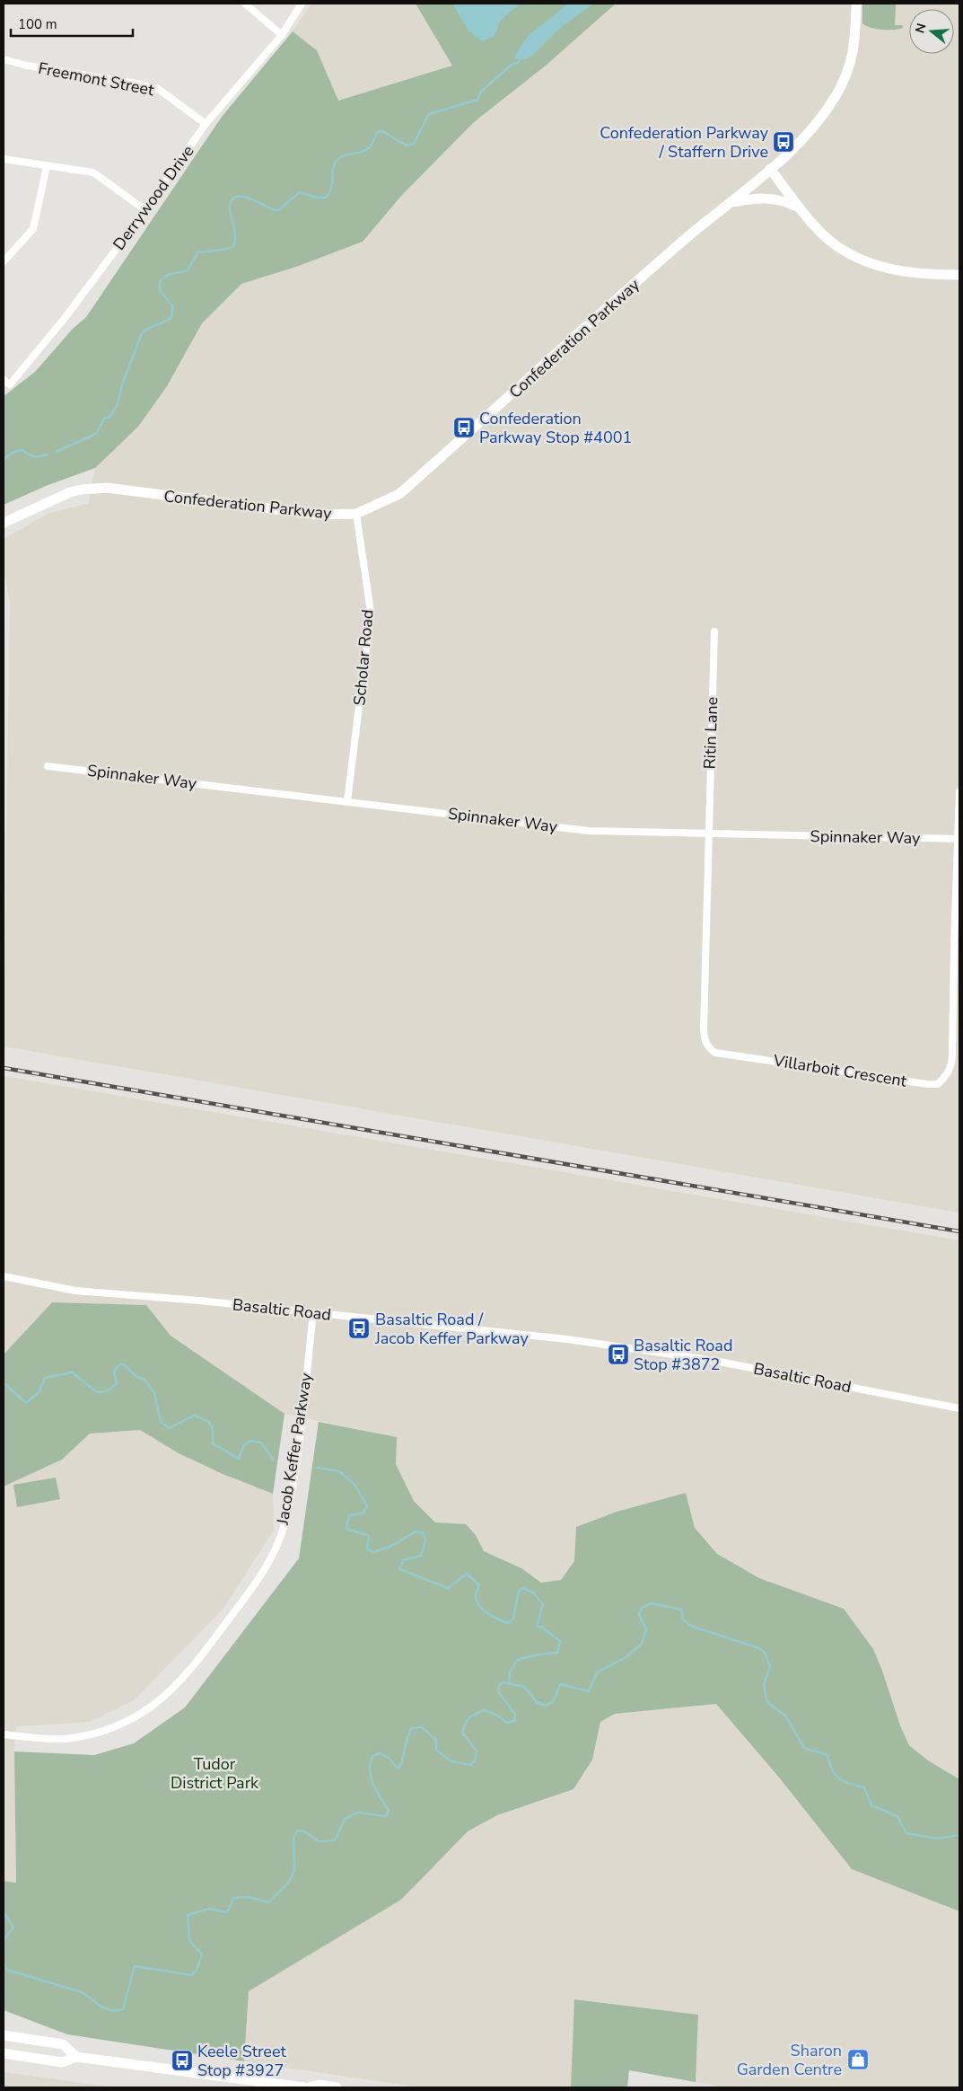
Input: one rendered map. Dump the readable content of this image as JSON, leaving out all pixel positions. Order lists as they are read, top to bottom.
{
  "streets": {
    "street": [
      "Freemont Street",
      "Derrywood Drive",
      "Confederation Parkway",
      "Scholar Road",
      "Ritin Lane",
      "Spinnaker Way",
      "Villarboit Crescent",
      "Basaltic Road",
      "Jacob Keffer Parkway"
    ]
  },
  "crossings": [
    ["Freemont Street", "Derrywood Drive"],
    ["Confederation Parkway", "Scholar Road"],
    ["Scholar Road", "Spinnaker Way"],
    ["Ritin Lane", "Spinnaker Way"],
    ["Ritin Lane", "Villarboit Crescent"],
    ["Spinnaker Way", "Villarboit Crescent"],
    ["Basaltic Road", "Jacob Keffer Parkway"]
  ],
  "parks": ["Tudor District Park"],
  "places": {
    "bus stop": [
      "Confederation Parkway / Staffern Drive",
      "Confederation Parkway Stop #4001",
      "Basaltic Road / Jacob Keffer Parkway",
      "Basaltic Road Stop #3872",
      "Keele Street Stop #3927"
    ],
    "shop": ["Sharon Garden Centre"]
  },
  "scale_bar": "100 m",
  "north": "left"
}
